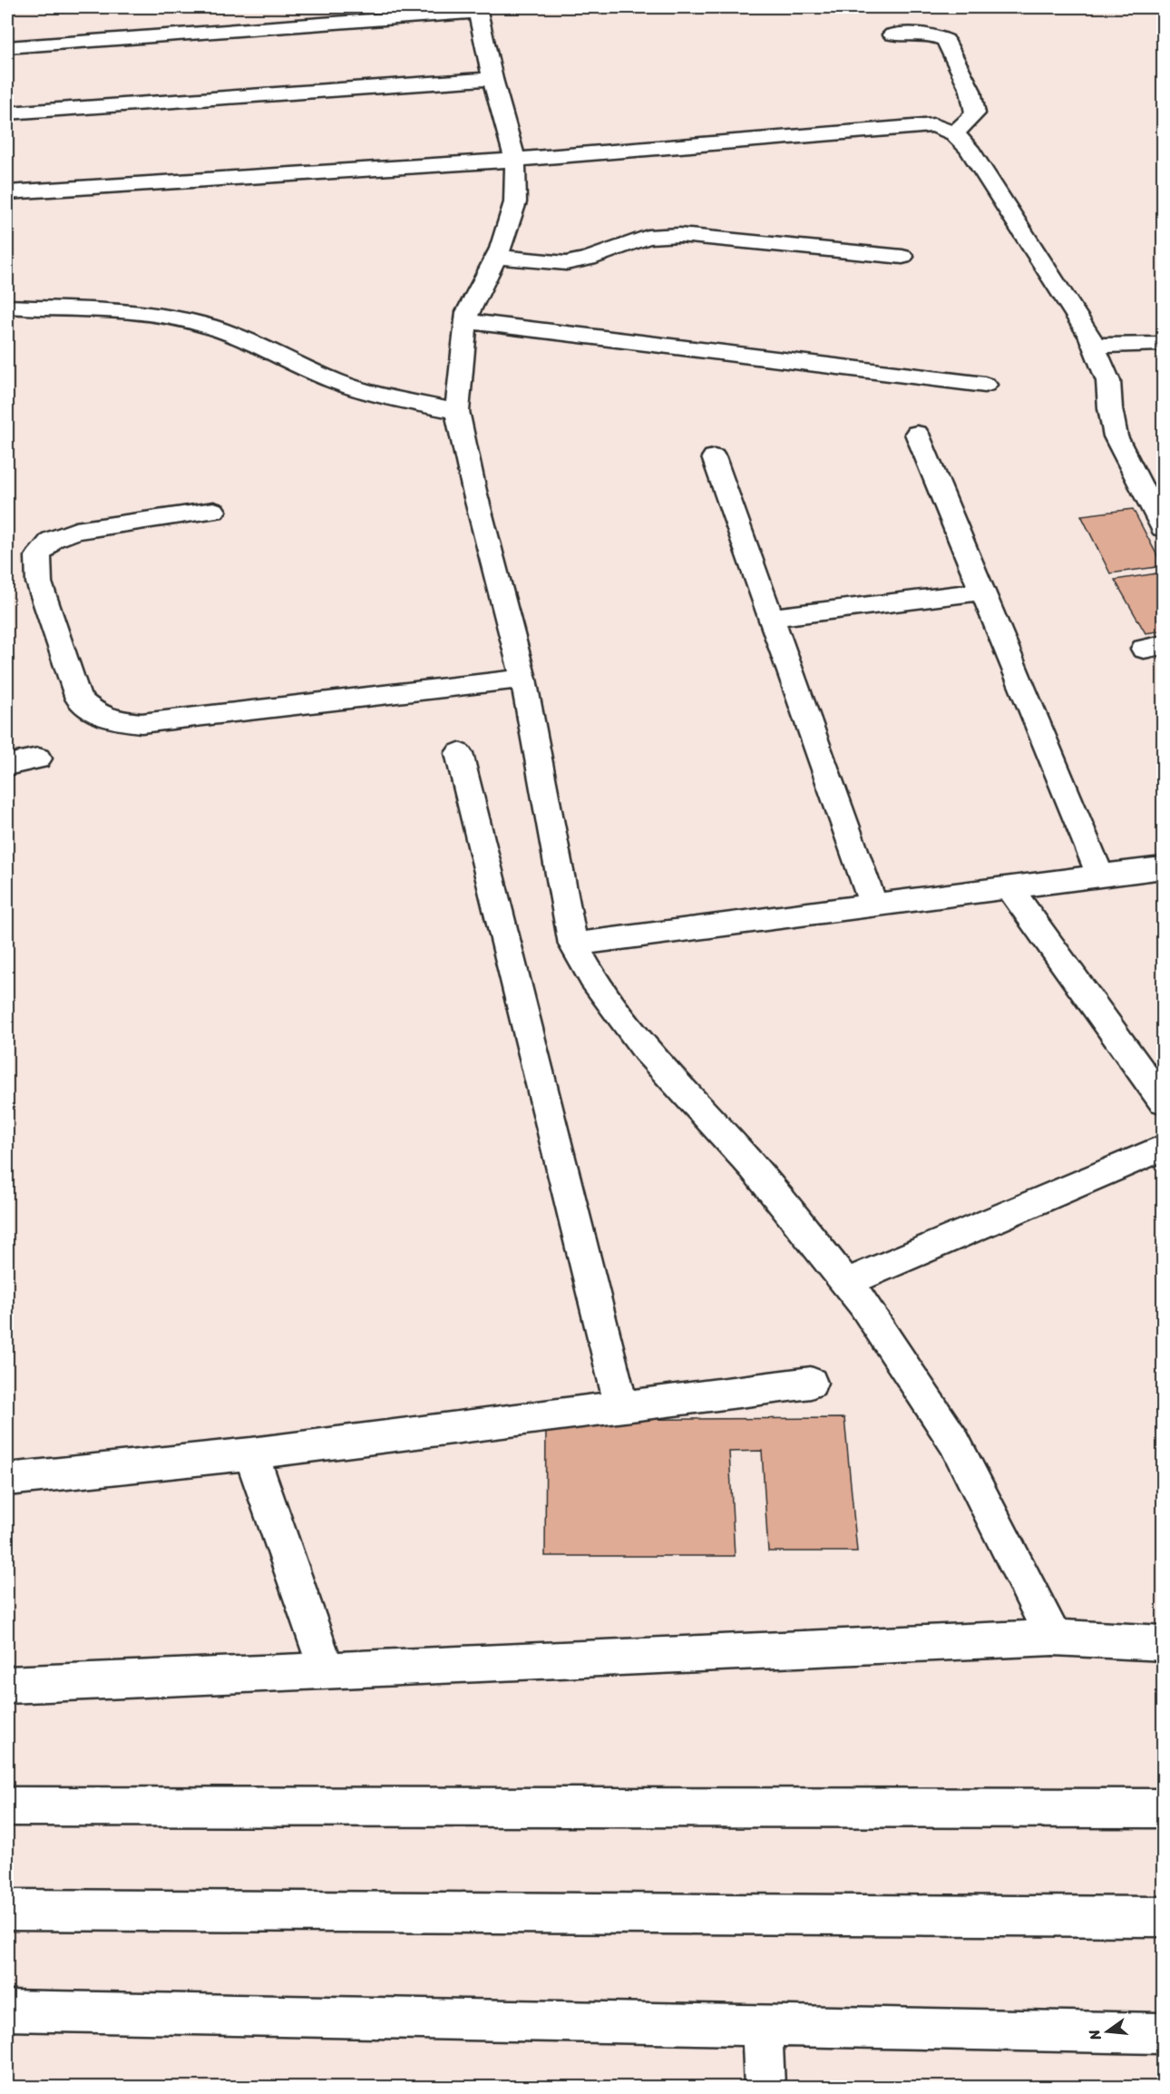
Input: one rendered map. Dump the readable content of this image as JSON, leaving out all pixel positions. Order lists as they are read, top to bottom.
{
  "north": "left"
}
